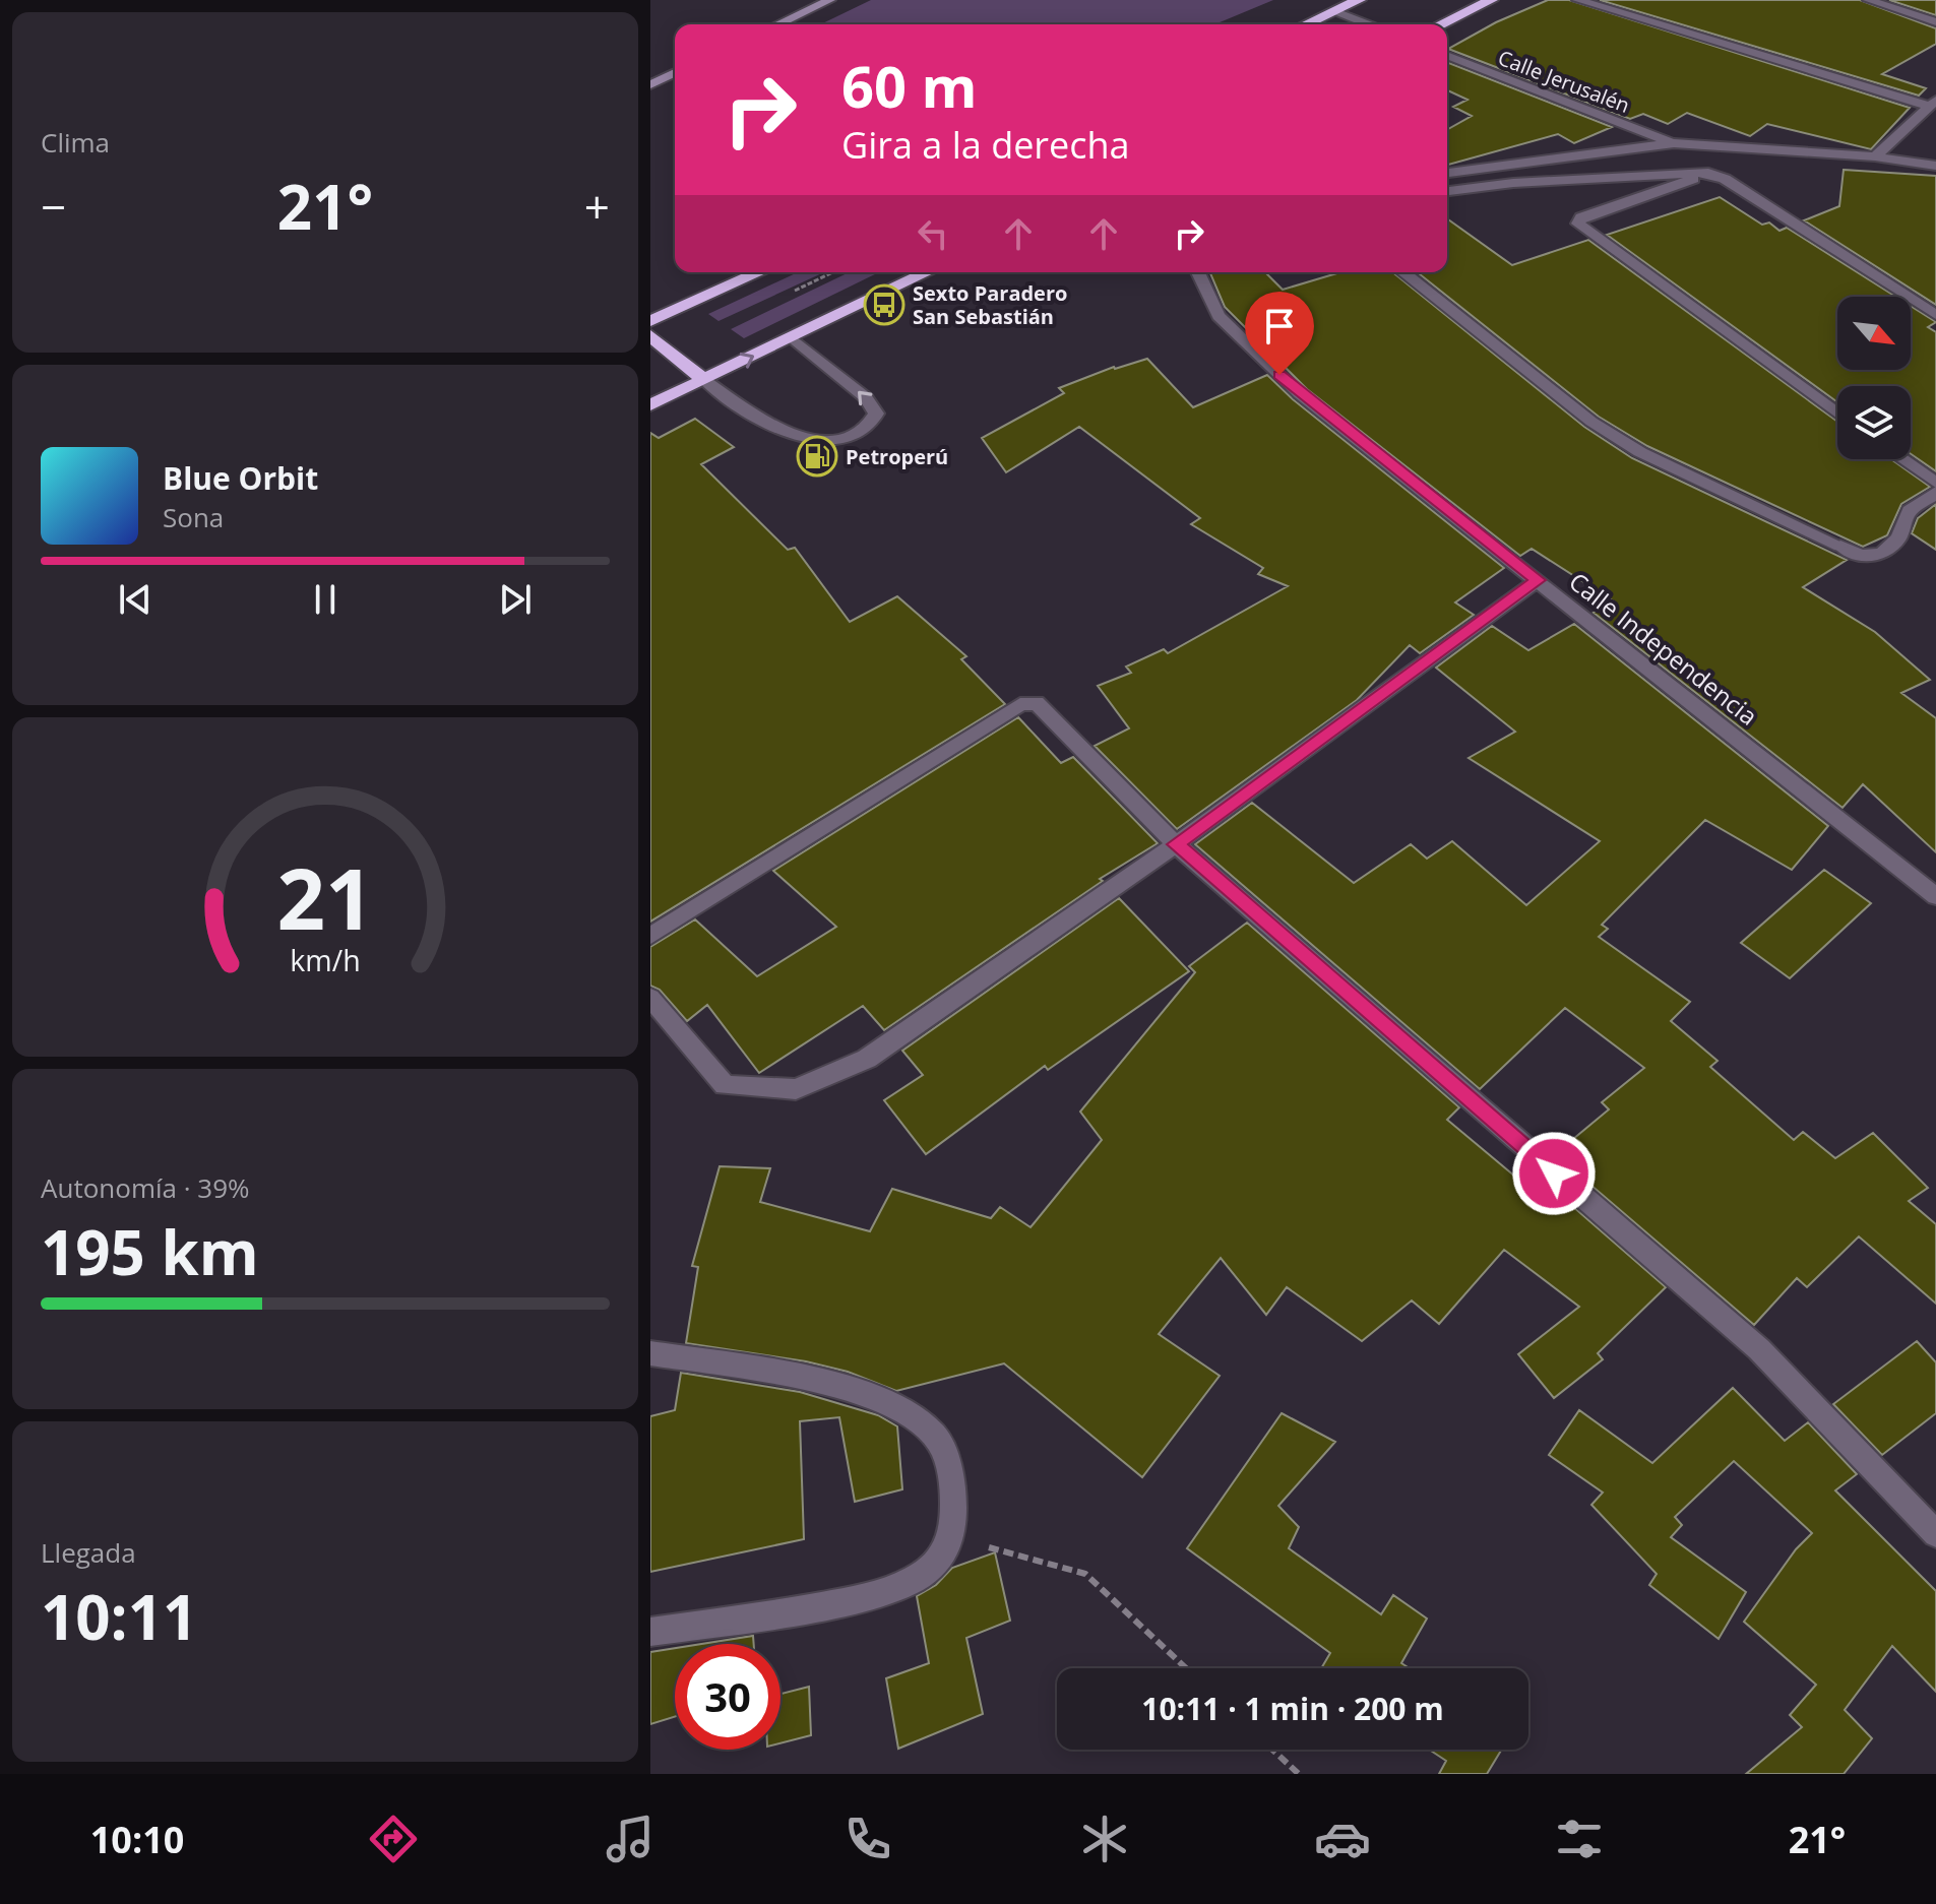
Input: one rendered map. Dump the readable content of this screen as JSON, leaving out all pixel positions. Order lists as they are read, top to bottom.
{
  "streets": {
    "street": ["Calle Jerusalén", "Calle Independencia"]
  },
  "places": {
    "bus stop": ["Sexto Paradero San Sebastián"],
    "fuel station": ["Petroperú"]
  },
  "north": "bottom right",
  "page": {
    "tile": [
      "Clima",
      ["Autonomía · 39%", "195 km"],
      ["Llegada", "10:11"]
    ],
    "turn": ["60 m", "Gira a la derecha"],
    "heat": ["−", "21°", "+"],
    "song": ["Blue Orbit", "Sona"],
    "limit": "30",
    "trip": "10:11 · 1 min · 200 m",
    "tabs": ["10:10", "21°"],
    "gauge": ["21", "km/h"]
  }
}
